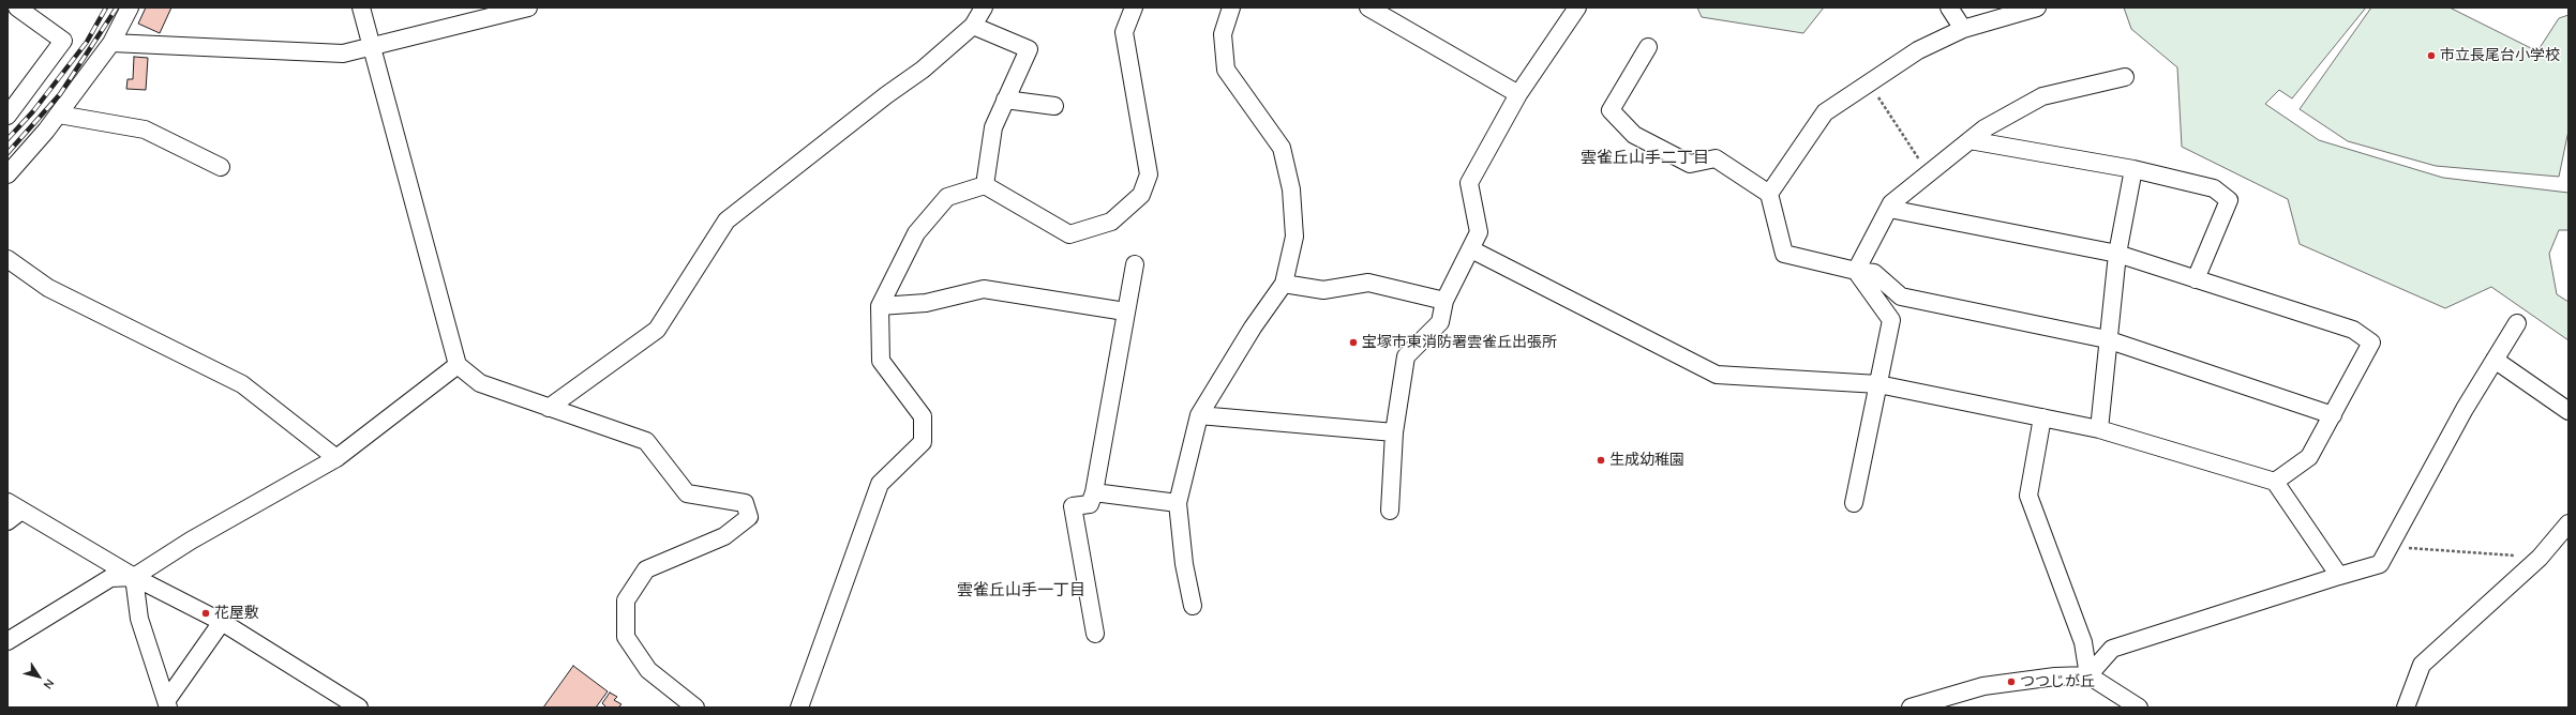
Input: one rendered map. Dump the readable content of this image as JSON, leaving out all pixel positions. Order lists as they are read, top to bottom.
{
  "districts": ["雲雀丘山手二丁目", "雲雀丘山手一丁目"],
  "places": [
    "市立長尾台小学校",
    "宝塚市東消防署雲雀丘出張所",
    "生成幼稚園",
    "花屋敷",
    "つつじが丘"
  ],
  "north": "bottom right"
}
